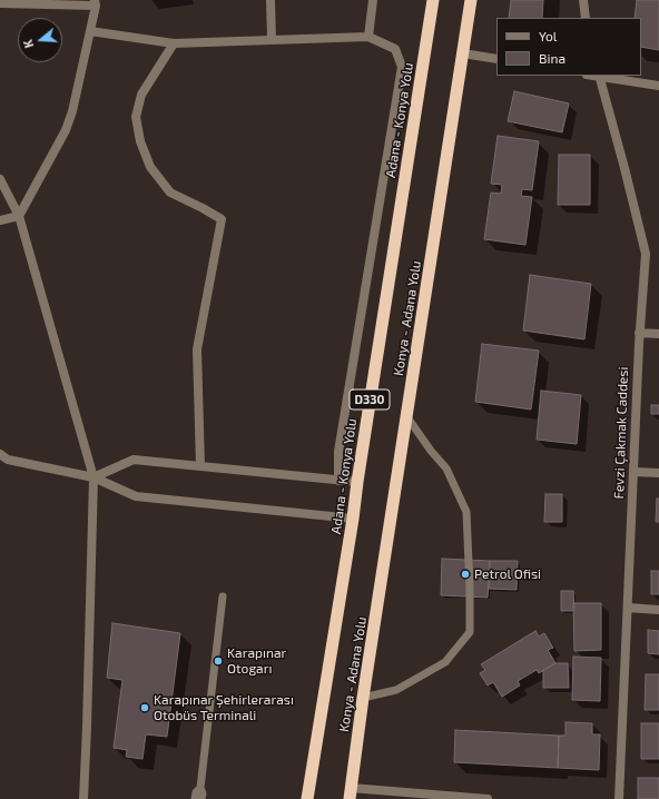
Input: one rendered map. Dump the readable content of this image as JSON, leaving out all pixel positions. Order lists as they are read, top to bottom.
{
  "streets": {
    "highway": ["Adana - Konya Yolu", "Konya - Adana Yolu", "D330"],
    "street": ["Fevzi Çakmak Caddesi"]
  },
  "places": ["Petrol Ofisi", "Karapınar Otogarı", "Karapınar Şehirlerarası Otobüs Terminali"],
  "legend": ["Yol", "Bina"],
  "north": "left"
}
